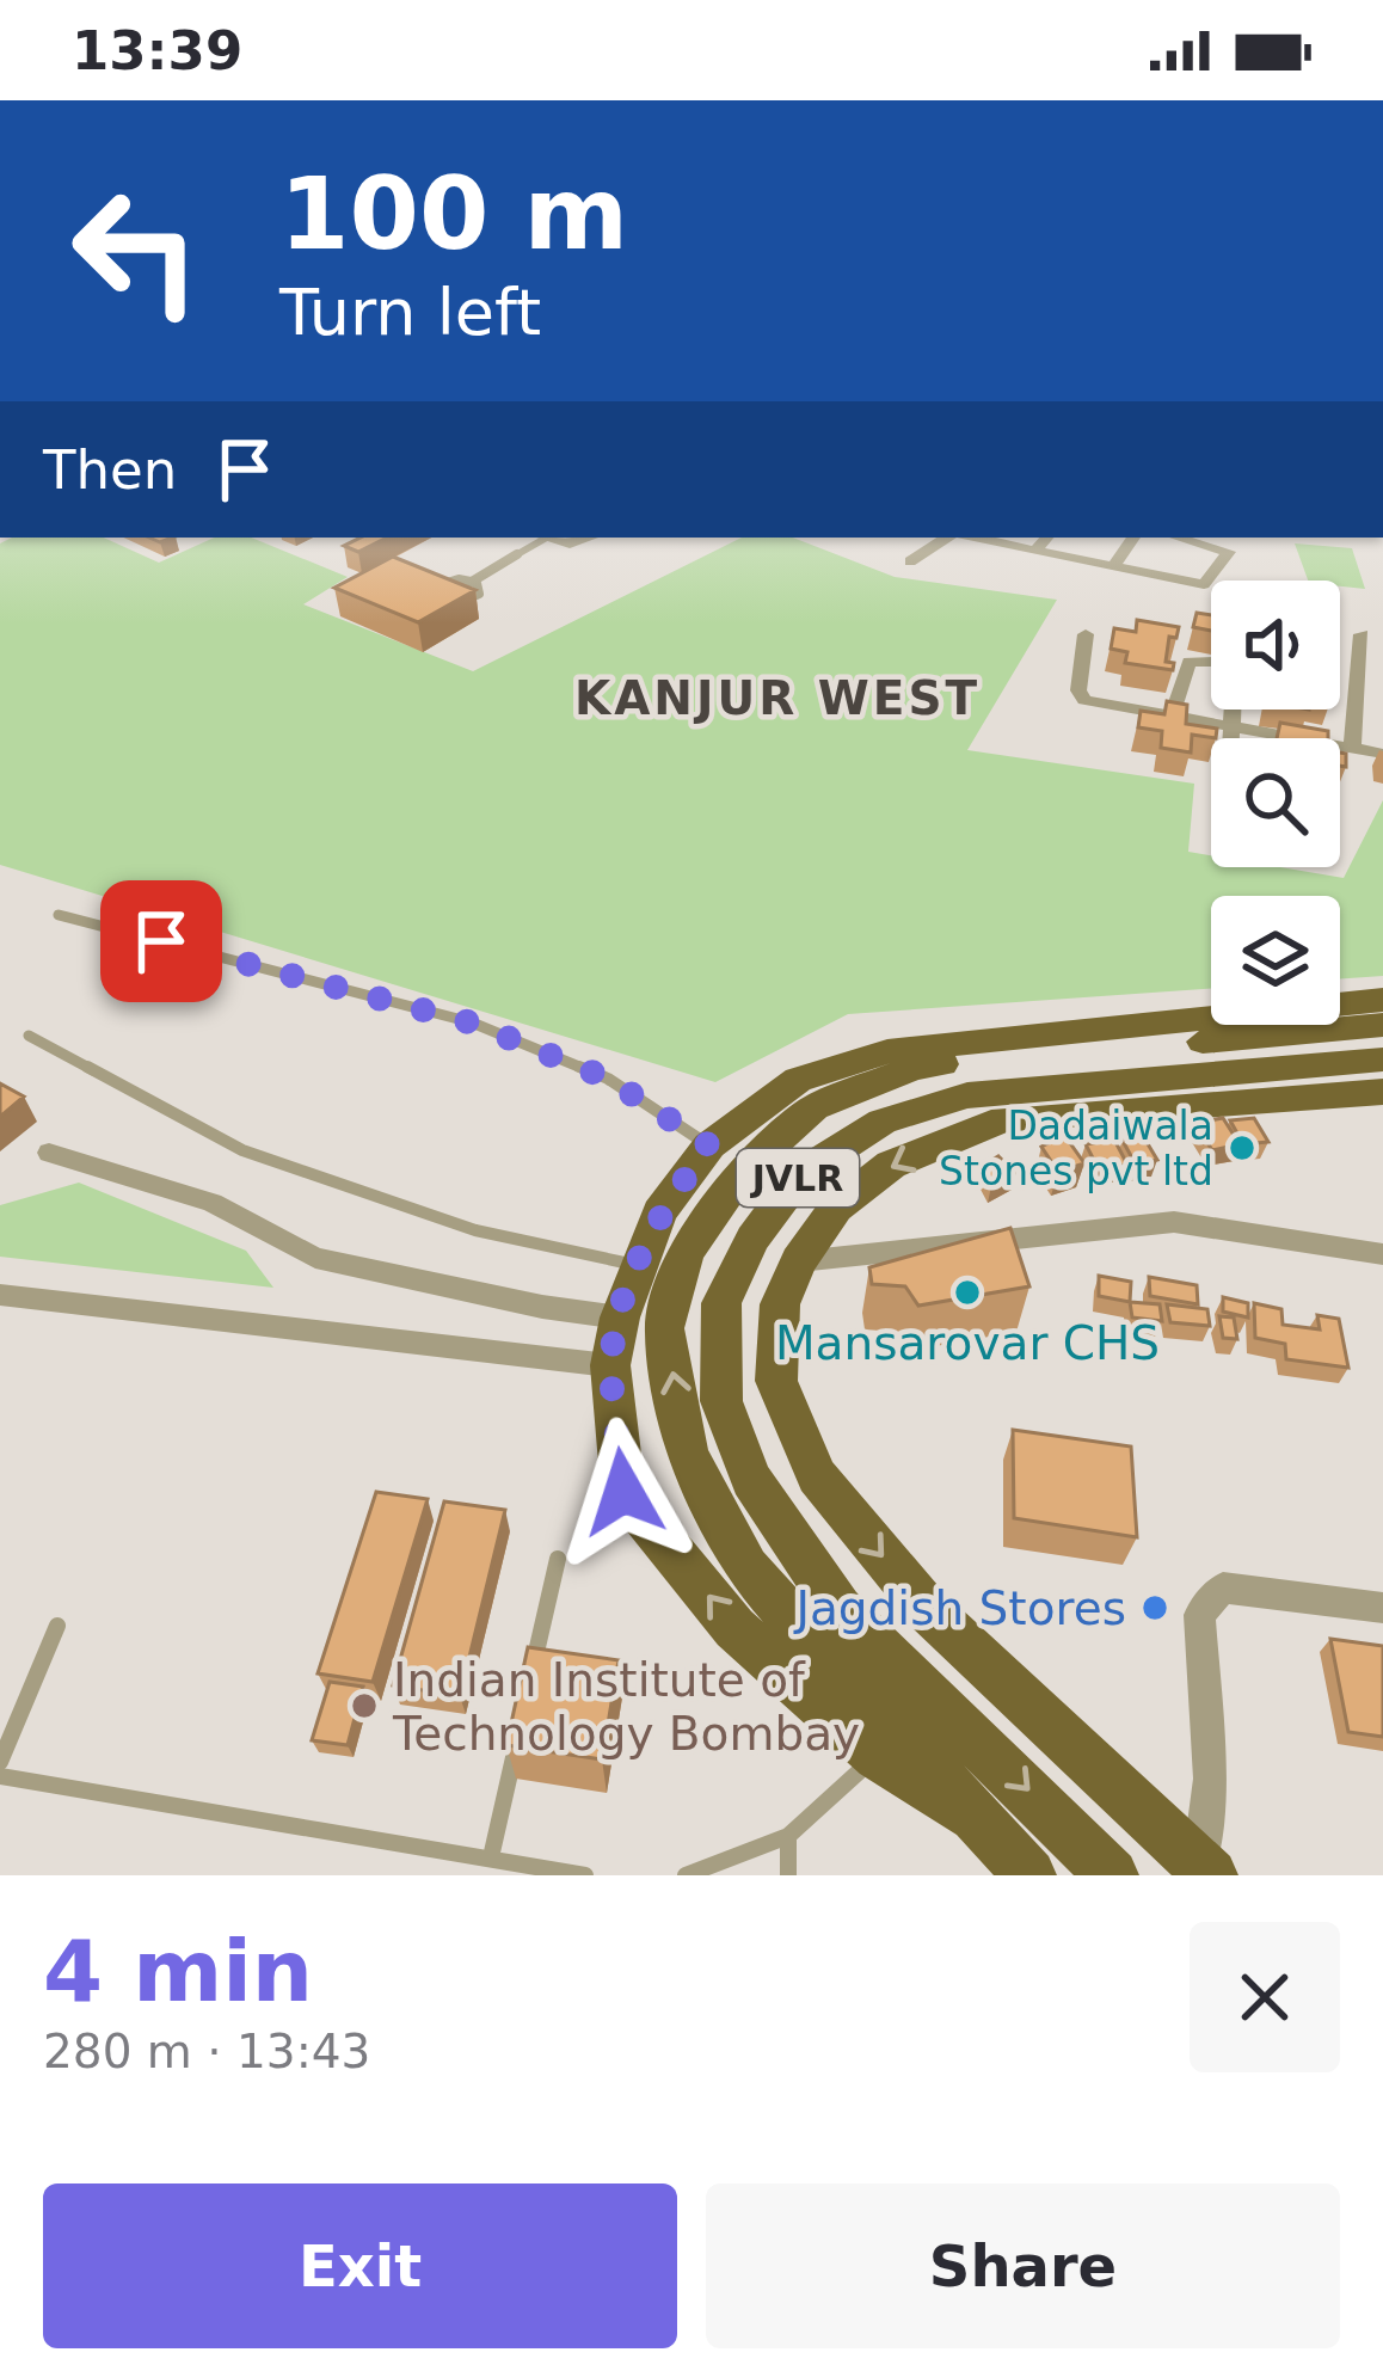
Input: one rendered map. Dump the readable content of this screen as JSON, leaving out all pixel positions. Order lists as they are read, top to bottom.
{
  "streets": {
    "main road": ["JVLR"]
  },
  "districts": ["KANJUR WEST"],
  "places": [
    "Dadaiwala Stones pvt ltd",
    "Mansarovar CHS",
    "Jagdish Stores",
    "Indian Institute of Technology Bombay"
  ],
  "page": {
    "status": "13:39",
    "turn": ["100 m", "Turn left"],
    "then": "Then",
    "heading": ["4 min", "280 m · 13:43"],
    "buttons": ["Exit", "Share"]
  }
}
